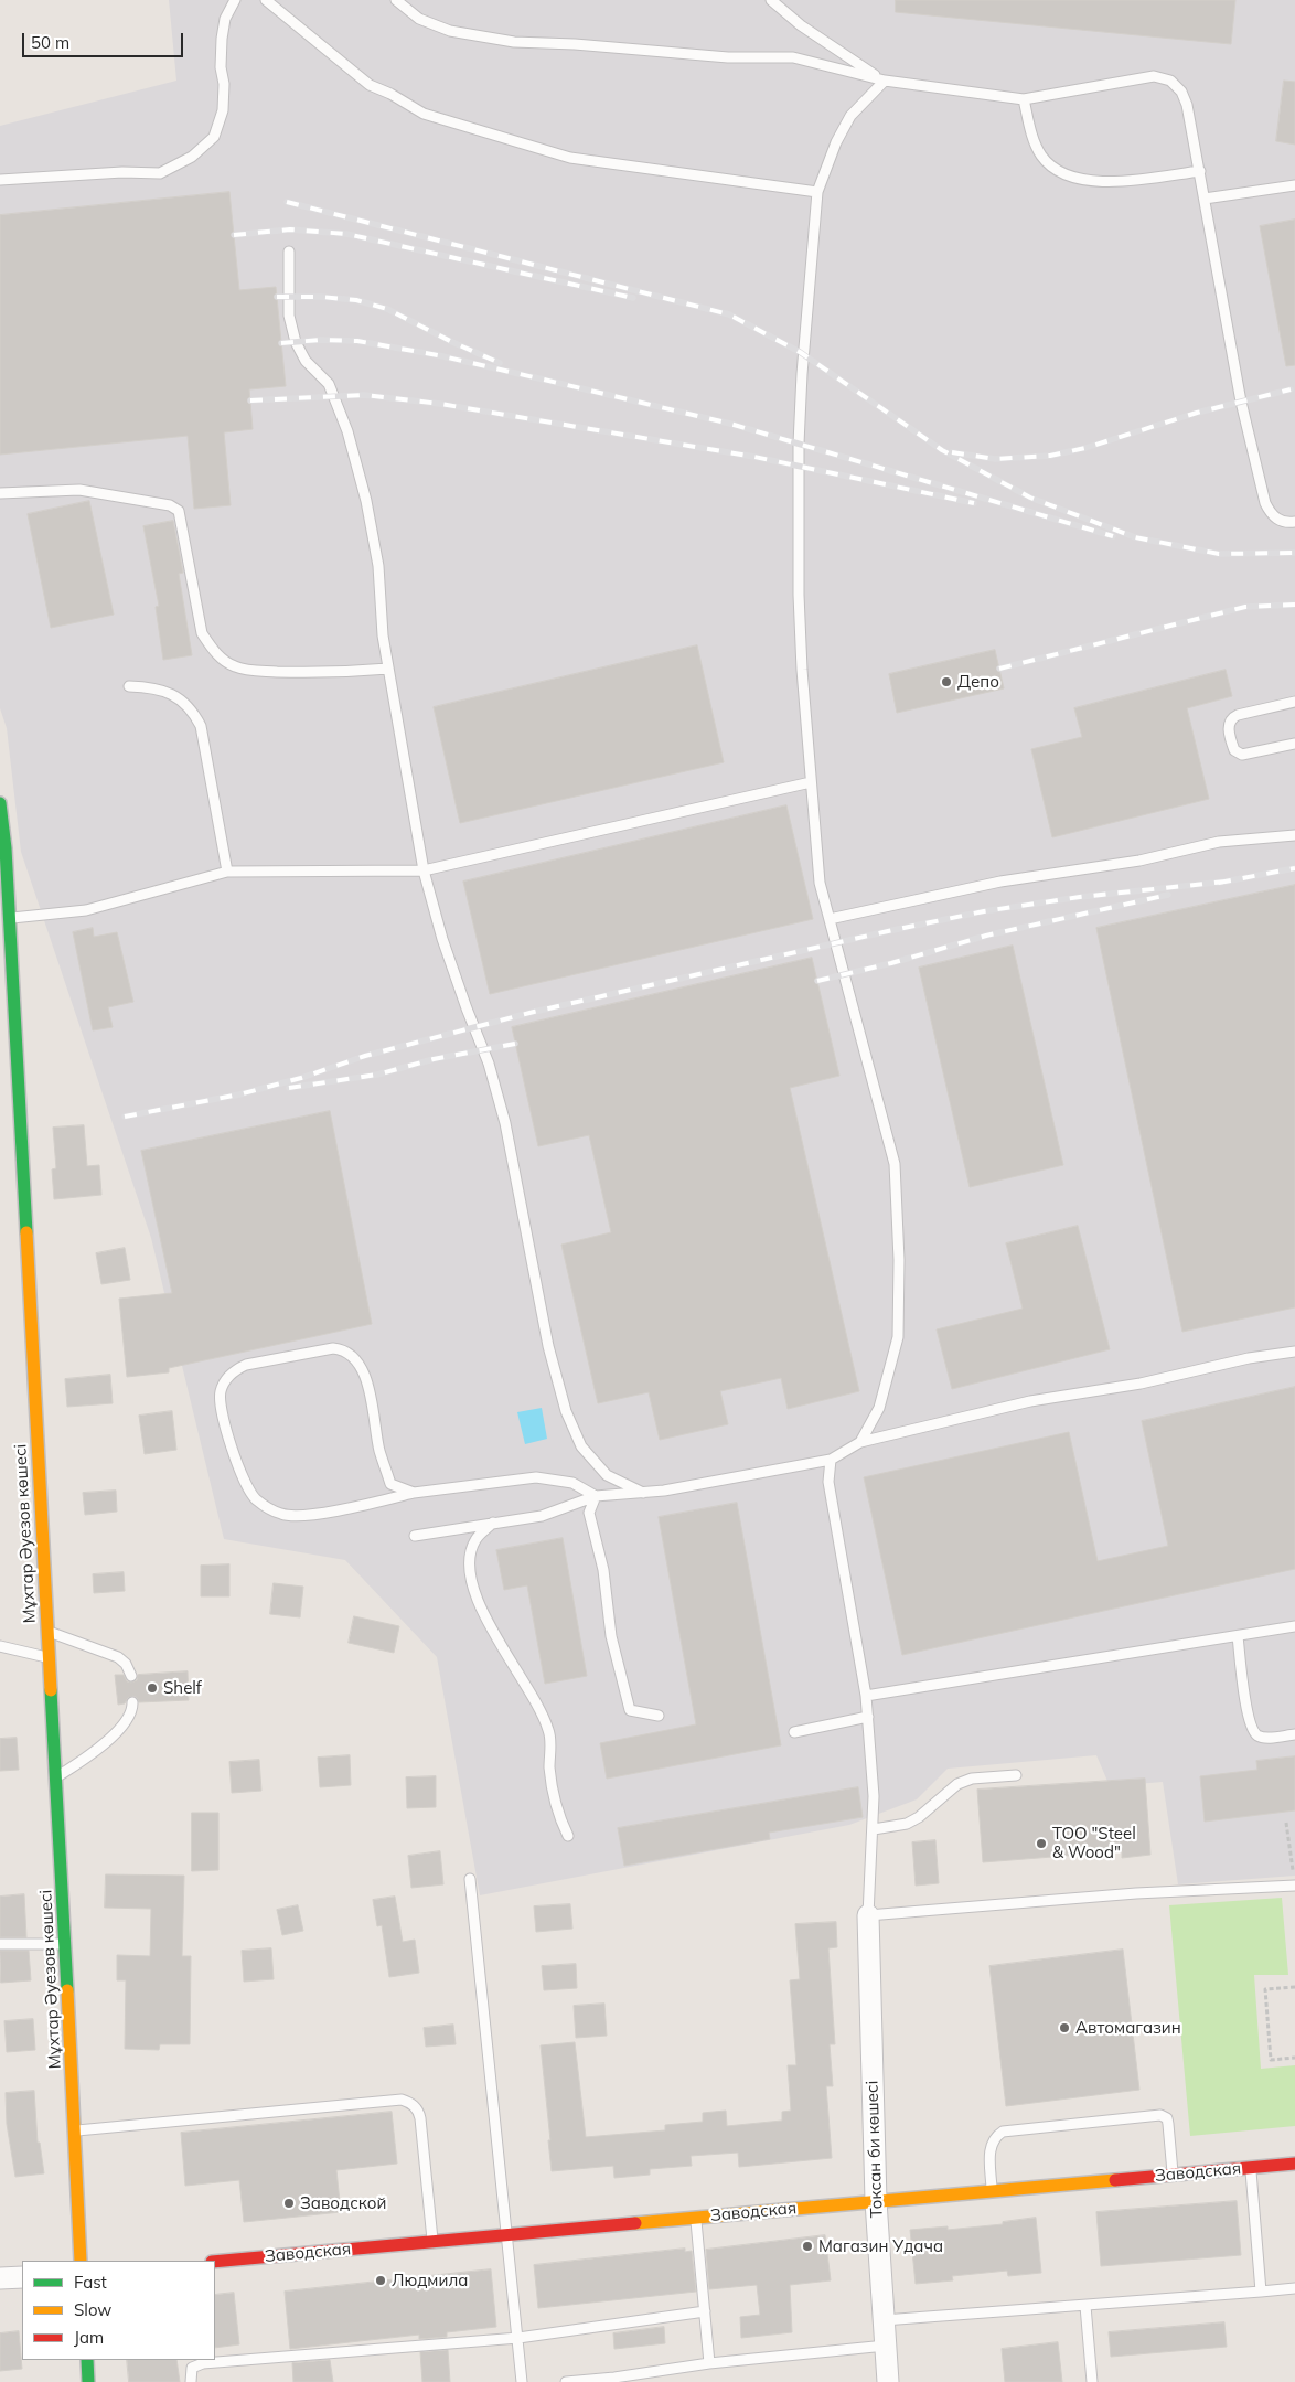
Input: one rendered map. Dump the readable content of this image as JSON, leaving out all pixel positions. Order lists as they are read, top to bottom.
{
  "streets": {
    "street": ["Мұхтар Әуезов көшесі", "Токсан би көшесі", "Заводская"]
  },
  "crossings": [
    ["Токсан би көшесі", "Заводская"]
  ],
  "places": [
    "Депо",
    "Shelf",
    "TOO \"Steel & Wood\"",
    "Автомагазин",
    "Заводской",
    "Магазин Удача",
    "Людмила"
  ],
  "legend": ["Fast", "Slow", "Jam"],
  "scale_bar": "50 m"
}
